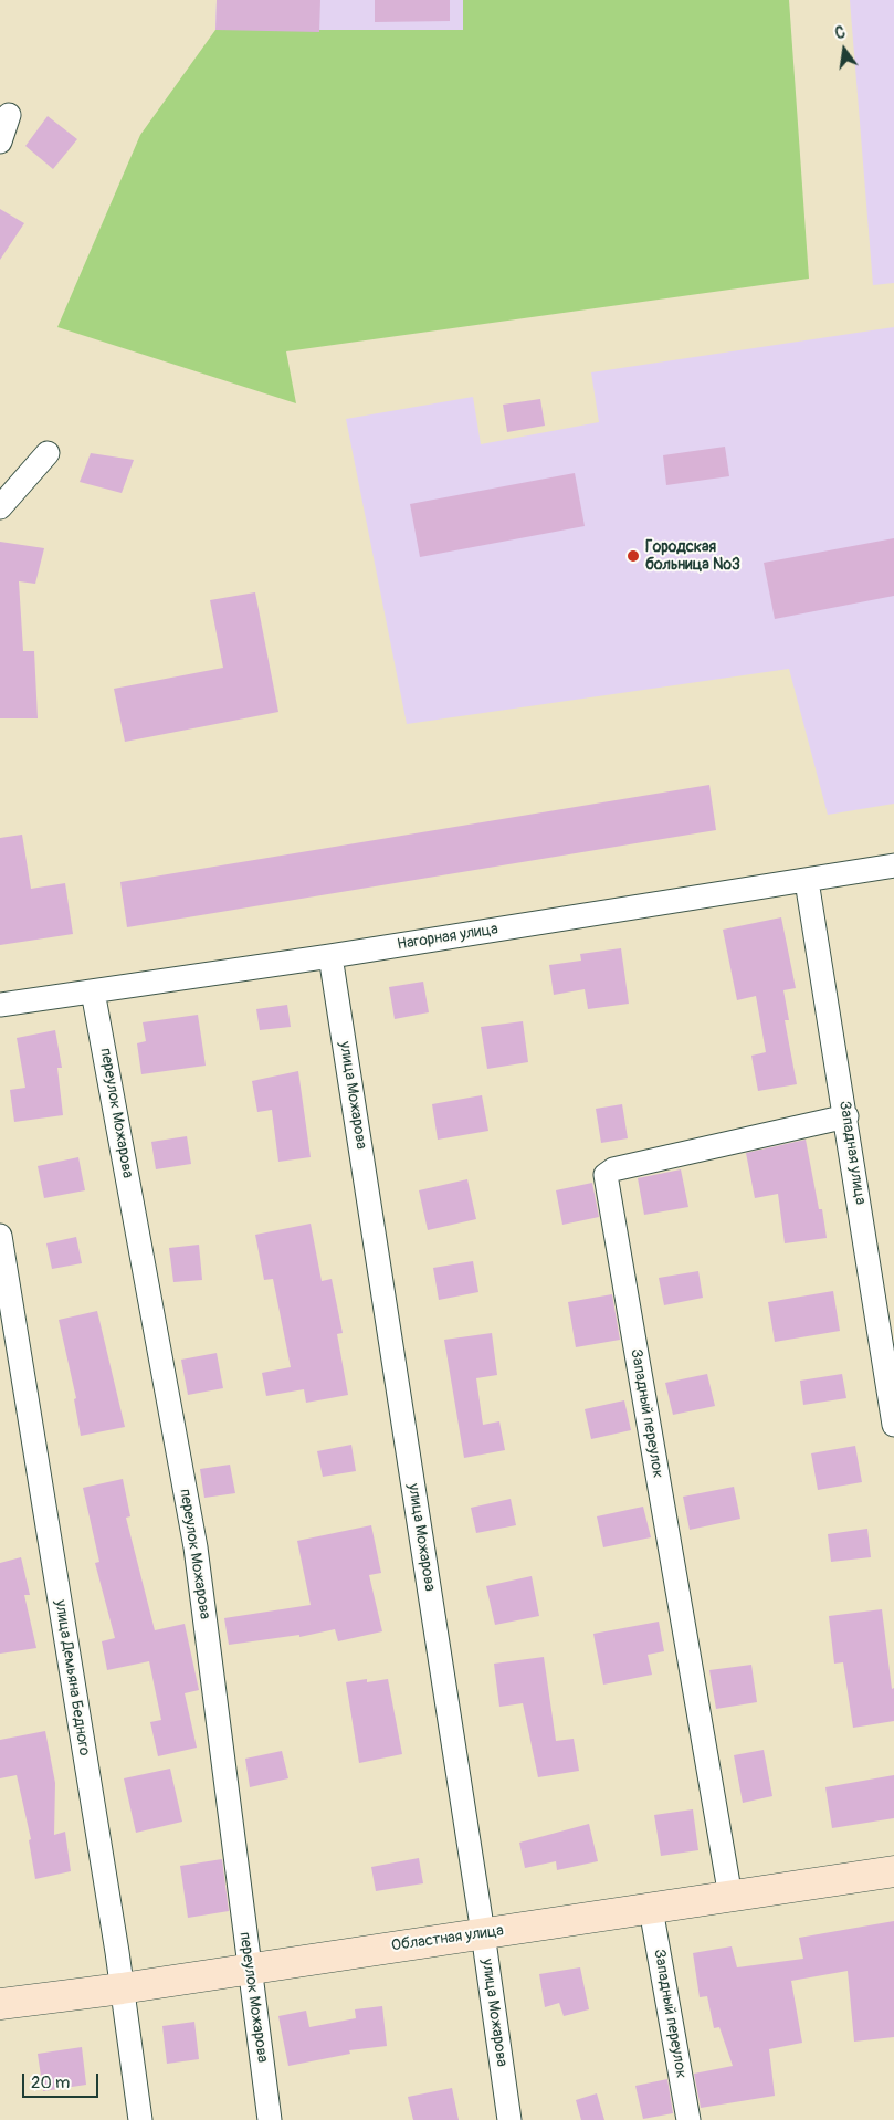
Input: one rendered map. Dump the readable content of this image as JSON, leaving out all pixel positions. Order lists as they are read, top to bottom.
{
  "streets": {
    "main road": ["Областная улица"],
    "street": [
      "Нагорная улица",
      "улица Можарова",
      "переулок Можарова",
      "Западная улица",
      "Западный переулок",
      "улица Демьяна Бедного"
    ]
  },
  "crossings": [
    ["Нагорная улица", "улица Можарова"],
    ["Нагорная улица", "переулок Можарова"],
    ["Нагорная улица", "Западная улица"],
    ["улица Можарова", "Областная улица"],
    ["переулок Можарова", "Областная улица"],
    ["Западная улица", "Западный переулок"],
    ["Западный переулок", "Областная улица"],
    ["улица Демьяна Бедного", "Областная улица"]
  ],
  "places": ["Городская больница №3"],
  "scale_bar": "20 m",
  "north": "top"
}
